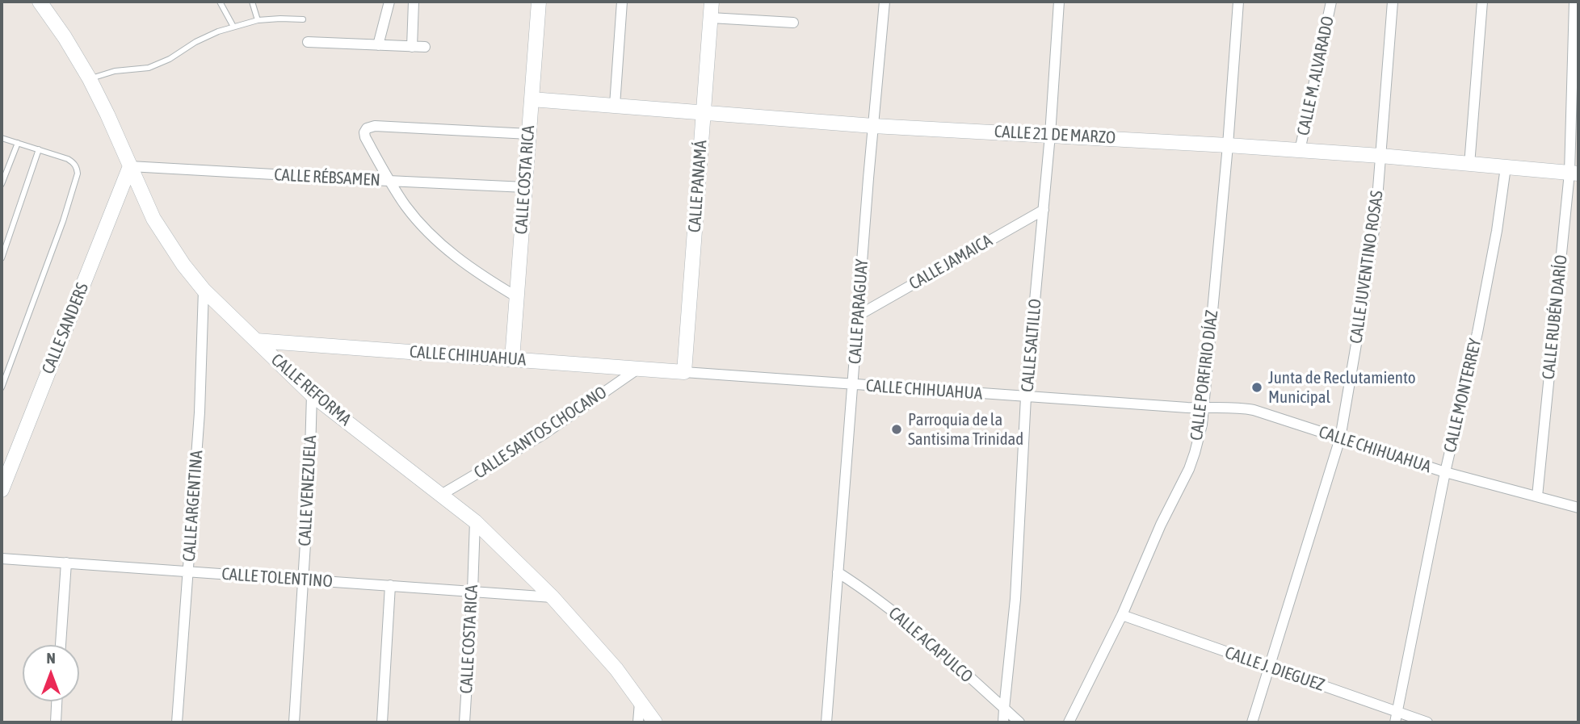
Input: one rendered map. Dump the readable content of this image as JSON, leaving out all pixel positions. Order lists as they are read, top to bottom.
{
  "streets": {
    "street": [
      "CALLE M. ALVARADO",
      "CALLE 21 DE MARZO",
      "CALLE RÉBSAMEN",
      "CALLE COSTA RICA",
      "CALLE PANAMÁ",
      "CALLE JAMAICA",
      "CALLE JUVENTINO ROSAS",
      "CALLE PARAGUAY",
      "CALLE RUBÉN DARÍO",
      "CALLE SANDERS",
      "CALLE SALTILLO",
      "CALLE CHIHUAHUA",
      "CALLE PORFIRIO DÍAZ",
      "CALLE REFORMA",
      "CALLE MONTERREY",
      "CALLE SANTOS CHOCANO",
      "CALLE VENEZUELA",
      "CALLE ARGENTINA",
      "CALLE TOLENTINO",
      "CALLE ACAPULCO",
      "CALLE J. DIEGUEZ"
    ]
  },
  "crossings": [
    ["CALLE M. ALVARADO", "CALLE 21 DE MARZO"],
    ["CALLE 21 DE MARZO", "CALLE COSTA RICA"],
    ["CALLE 21 DE MARZO", "CALLE PANAMÁ"],
    ["CALLE 21 DE MARZO", "CALLE JUVENTINO ROSAS"],
    ["CALLE 21 DE MARZO", "CALLE PARAGUAY"],
    ["CALLE 21 DE MARZO", "CALLE RUBÉN DARÍO"],
    ["CALLE 21 DE MARZO", "CALLE SALTILLO"],
    ["CALLE 21 DE MARZO", "CALLE PORFIRIO DÍAZ"],
    ["CALLE 21 DE MARZO", "CALLE MONTERREY"],
    ["CALLE RÉBSAMEN", "CALLE COSTA RICA"],
    ["CALLE RÉBSAMEN", "CALLE SANDERS"],
    ["CALLE RÉBSAMEN", "CALLE REFORMA"],
    ["CALLE COSTA RICA", "CALLE CHIHUAHUA"],
    ["CALLE COSTA RICA", "CALLE REFORMA"],
    ["CALLE COSTA RICA", "CALLE TOLENTINO"],
    ["CALLE PANAMÁ", "CALLE CHIHUAHUA"],
    ["CALLE JAMAICA", "CALLE PARAGUAY"],
    ["CALLE JAMAICA", "CALLE SALTILLO"],
    ["CALLE JUVENTINO ROSAS", "CALLE CHIHUAHUA"],
    ["CALLE JUVENTINO ROSAS", "CALLE J. DIEGUEZ"],
    ["CALLE PARAGUAY", "CALLE CHIHUAHUA"],
    ["CALLE PARAGUAY", "CALLE ACAPULCO"],
    ["CALLE RUBÉN DARÍO", "CALLE CHIHUAHUA"],
    ["CALLE SANDERS", "CALLE REFORMA"],
    ["CALLE SALTILLO", "CALLE CHIHUAHUA"],
    ["CALLE SALTILLO", "CALLE ACAPULCO"],
    ["CALLE CHIHUAHUA", "CALLE PORFIRIO DÍAZ"],
    ["CALLE CHIHUAHUA", "CALLE REFORMA"],
    ["CALLE CHIHUAHUA", "CALLE MONTERREY"],
    ["CALLE CHIHUAHUA", "CALLE SANTOS CHOCANO"],
    ["CALLE PORFIRIO DÍAZ", "CALLE J. DIEGUEZ"],
    ["CALLE REFORMA", "CALLE SANTOS CHOCANO"],
    ["CALLE REFORMA", "CALLE VENEZUELA"],
    ["CALLE REFORMA", "CALLE ARGENTINA"],
    ["CALLE REFORMA", "CALLE TOLENTINO"],
    ["CALLE MONTERREY", "CALLE J. DIEGUEZ"],
    ["CALLE VENEZUELA", "CALLE TOLENTINO"],
    ["CALLE ARGENTINA", "CALLE TOLENTINO"]
  ],
  "places": ["Junta de Reclutamiento Municipal", "Parroquia de la Santisima Trinidad"],
  "north": "top"
}
